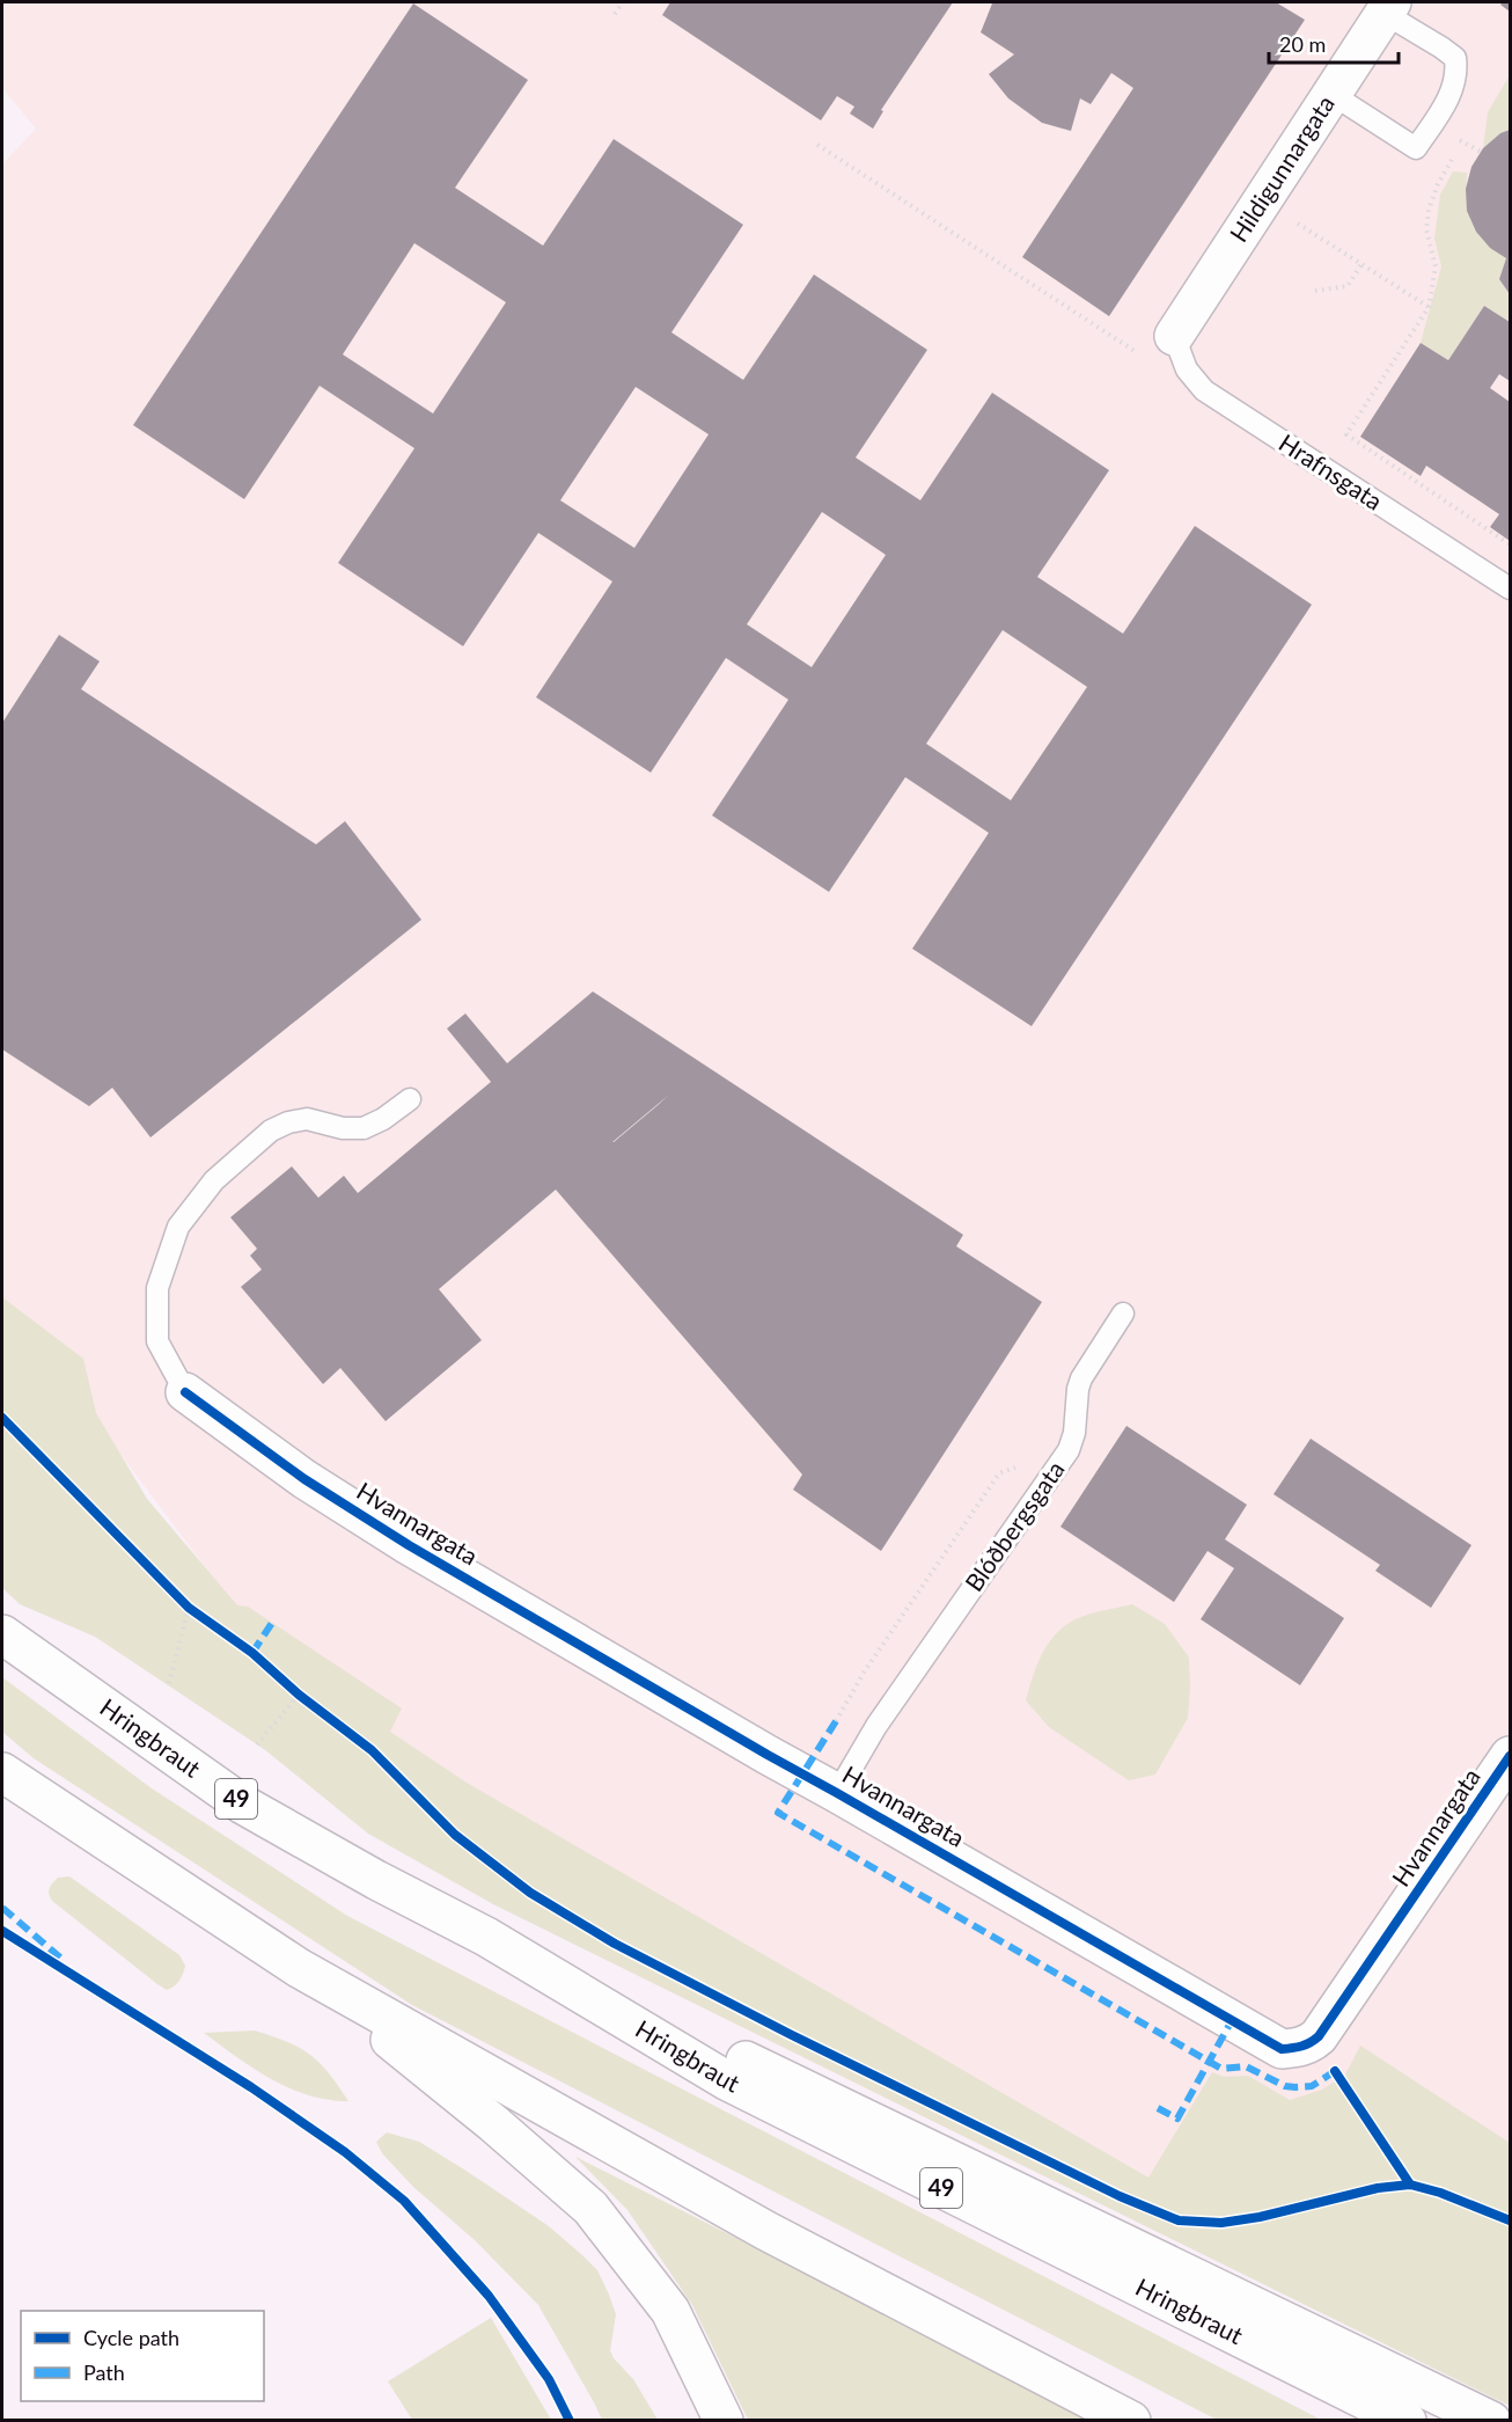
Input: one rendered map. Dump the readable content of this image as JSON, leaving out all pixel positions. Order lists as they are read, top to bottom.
{
  "streets": {
    "main road": [
      "Hildigunnargata",
      "Hvannargata",
      "Hringbraut",
      "49"
    ],
    "lane": ["Hrafnsgata", "Blóðbergsgata"]
  },
  "crossings": [
    ["Hildigunnargata", "Hrafnsgata"],
    ["Hvannargata", "Blóðbergsgata"]
  ],
  "legend": ["Cycle path", "Path"],
  "scale_bar": "20 m"
}
